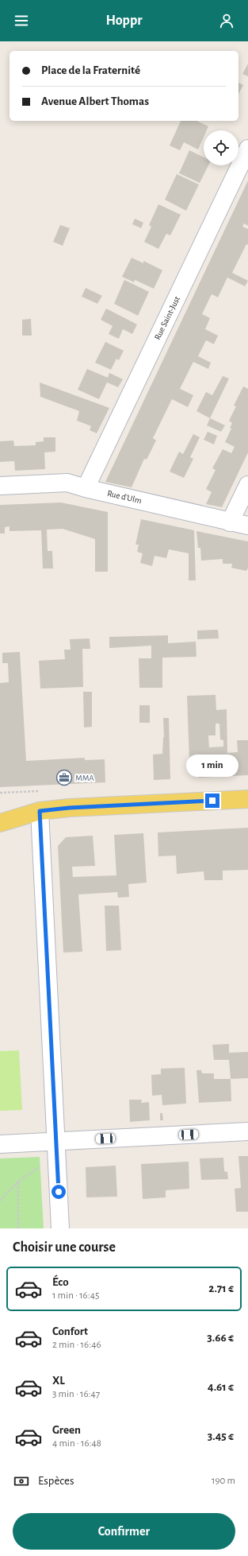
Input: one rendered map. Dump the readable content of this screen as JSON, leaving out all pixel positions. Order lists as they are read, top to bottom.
{
  "streets": {
    "street": ["Rue Saint-Just", "Rue d'Ulm"]
  },
  "crossings": [
    ["Rue Saint-Just", "Rue d'Ulm"]
  ],
  "places": {
    "office": ["MMA"]
  },
  "page": {
    "header": "Hoppr",
    "banner": ["Place de la Fraternité", "Avenue Albert Thomas"],
    "bubble": "1 min",
    "heading": "Choisir une course",
    "list": [
      {
        "name": "Éco",
        "note": "1 min · 16:45",
        "value": "2.71 €"
      },
      {
        "name": "Confort",
        "note": "2 min · 16:46",
        "value": "3.66 €"
      },
      {
        "name": "XL",
        "note": "3 min · 16:47",
        "value": "4.61 €"
      },
      {
        "name": "Green",
        "note": "4 min · 16:48",
        "value": "3.45 €"
      }
    ],
    "pay": ["Espèces", "190 m"],
    "buttons": "Confirmer"
  }
}
